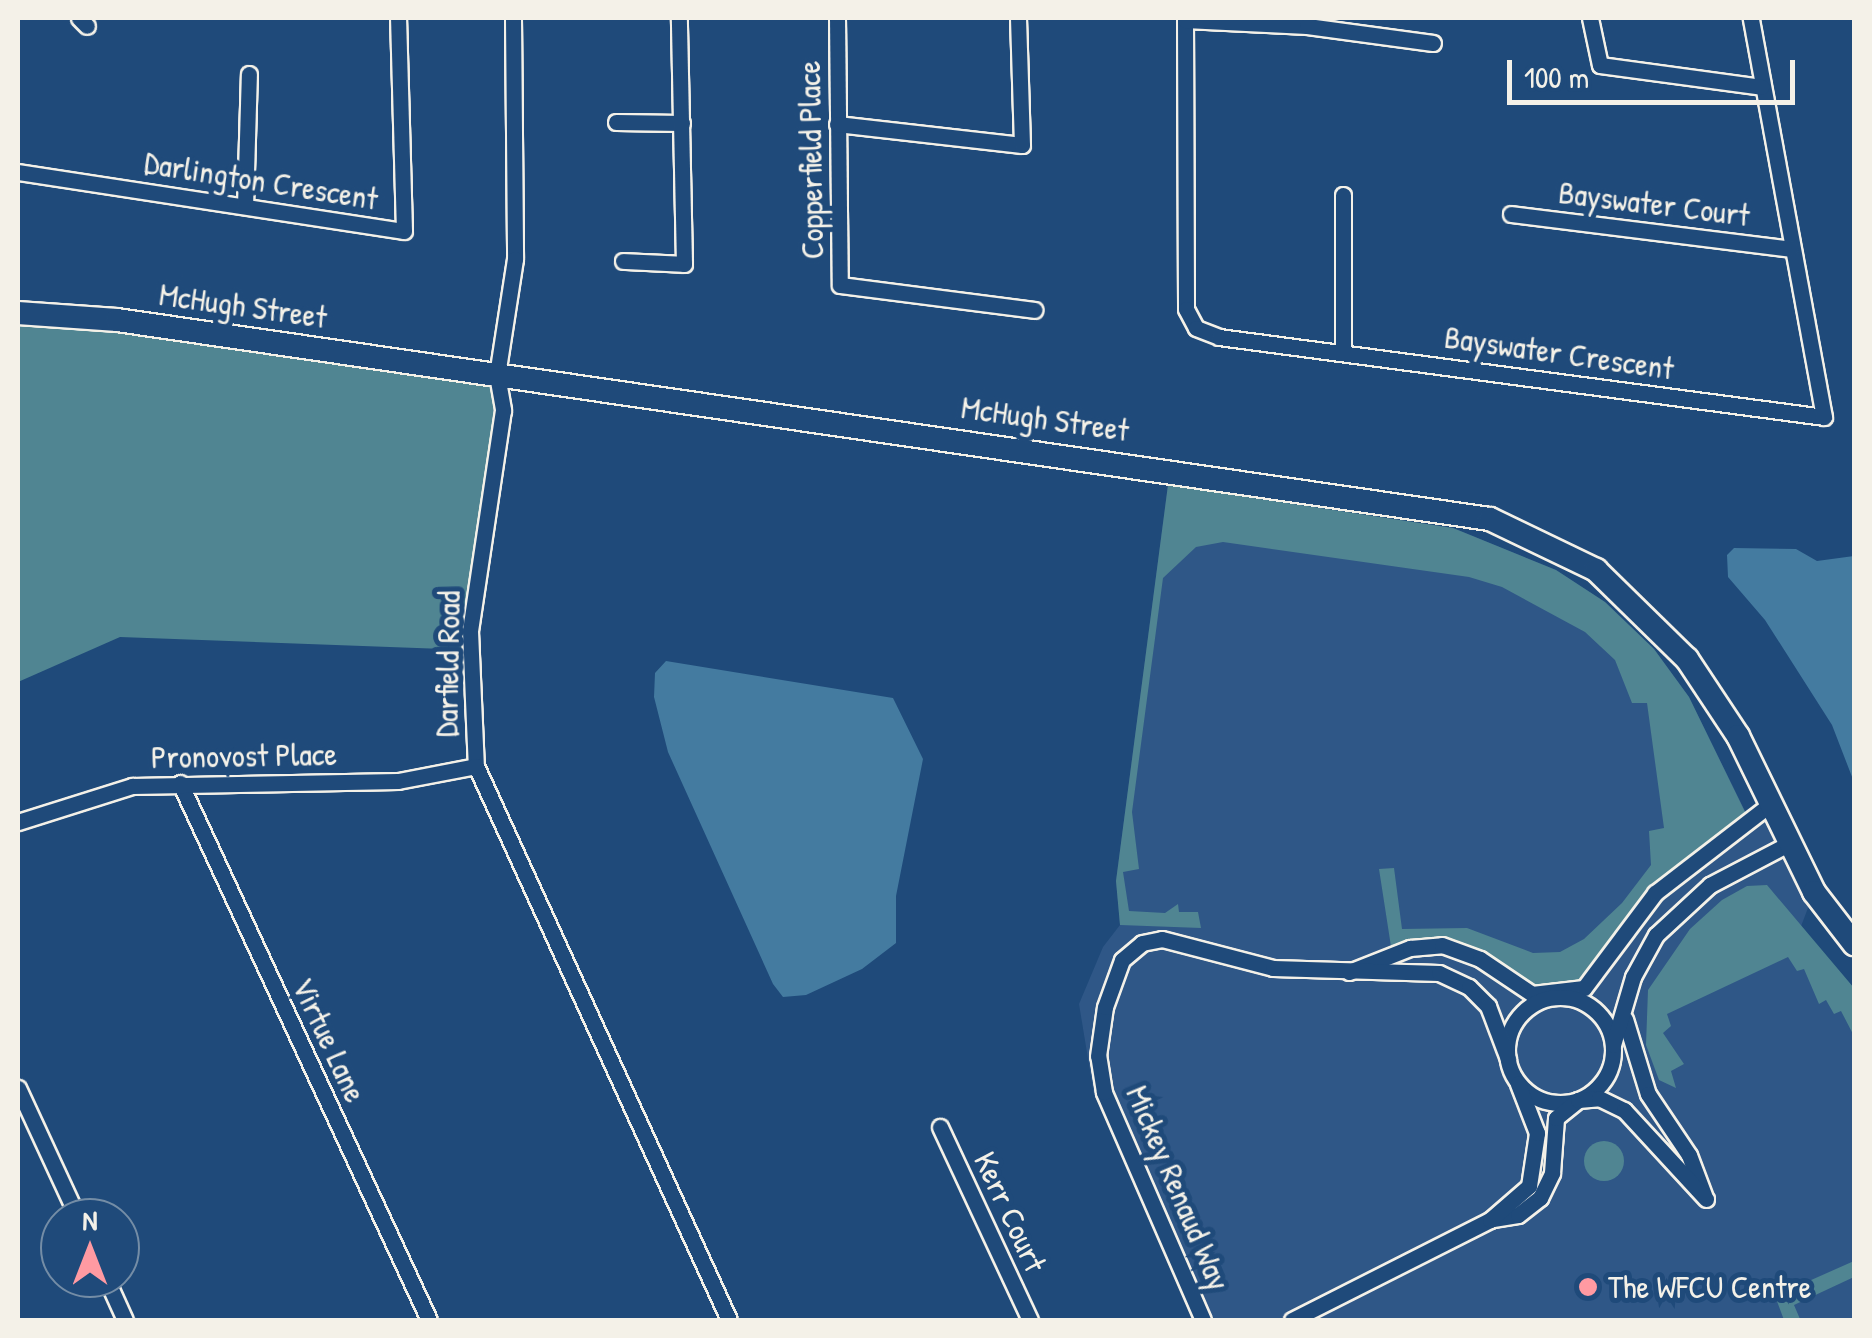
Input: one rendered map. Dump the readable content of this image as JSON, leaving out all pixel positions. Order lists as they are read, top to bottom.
{
  "streets": {
    "main road": ["McHugh Street"],
    "street": [
      "Copperfield Place",
      "Darlington Crescent",
      "Bayswater Court",
      "Bayswater Crescent",
      "Darfield Road",
      "Pronovost Place",
      "Virtue Lane",
      "Mickey Renaud Way",
      "Kerr Court"
    ]
  },
  "crossings": [
    ["Bayswater Court", "Bayswater Crescent"],
    ["McHugh Street", "Darfield Road"],
    ["Darfield Road", "Pronovost Place"],
    ["Pronovost Place", "Virtue Lane"]
  ],
  "places": ["The WFCU Centre"],
  "scale_bar": "100 m",
  "north": "top"
}
